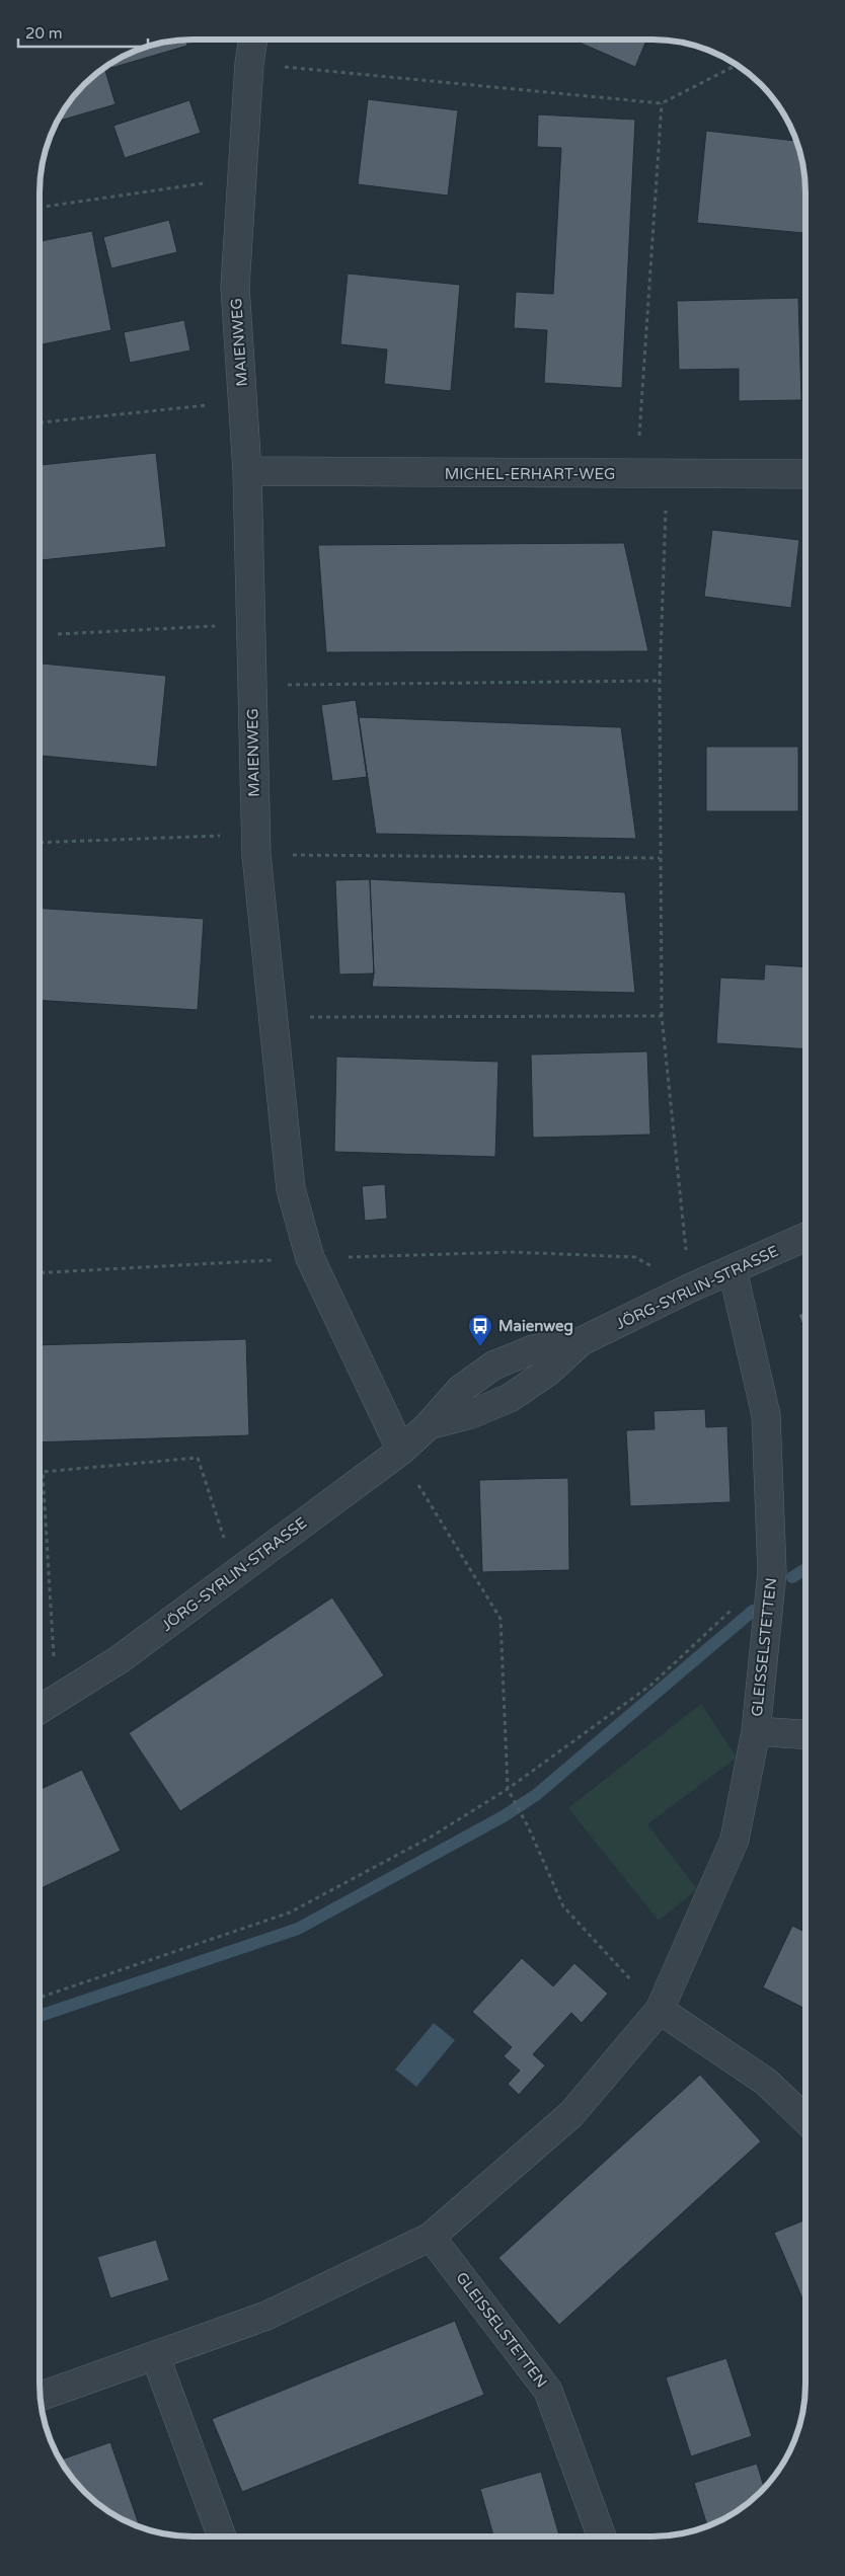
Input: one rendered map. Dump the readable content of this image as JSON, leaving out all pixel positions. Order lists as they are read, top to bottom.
{
  "streets": {
    "street": [
      "MAIENWEG",
      "MICHEL-ERHART-WEG",
      "JÖRG-SYRLIN-STRASSE",
      "GLEISSELSTETTEN"
    ]
  },
  "crossings": [
    ["MAIENWEG", "MICHEL-ERHART-WEG"],
    ["MAIENWEG", "JÖRG-SYRLIN-STRASSE"],
    ["JÖRG-SYRLIN-STRASSE", "GLEISSELSTETTEN"]
  ],
  "places": {
    "bus stop": ["Maienweg"]
  },
  "scale_bar": "20 m"
}
